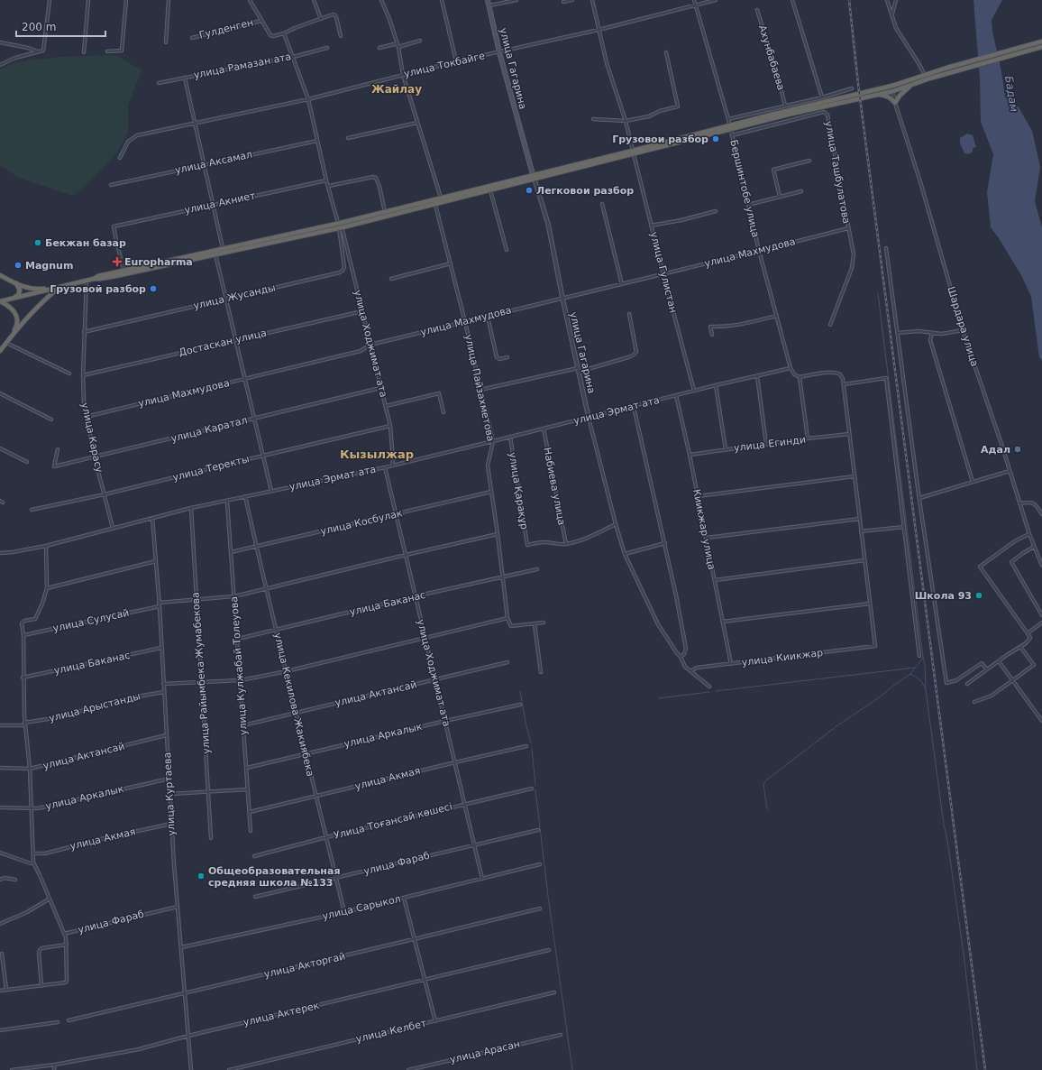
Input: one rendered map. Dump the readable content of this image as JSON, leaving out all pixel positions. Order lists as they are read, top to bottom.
{
  "streets": {
    "main road": ["улица Гагарина"],
    "street": [
      "Гулденген",
      "Ахунбабаева",
      "улица Токбайге",
      "улица Рамазан ата",
      "улица Аксамал",
      "улица Ташбулатова",
      "Бершинтобе улица",
      "улица Акниет",
      "улица Махмудова",
      "улица Гулистан",
      "улица Жусанды",
      "Шардара улица",
      "Достаскан улица",
      "улица Ходжимат ата",
      "улица Пайзахметова",
      "улица Эрмат ата",
      "улица Каратал",
      "улица Карасу",
      "улица Егинди",
      "улица Теректы",
      "Набиева улица",
      "улица Қарақұр",
      "улица Косбулак",
      "Киикжар улица",
      "улица Баканас",
      "улица Сулусай",
      "улица Киикжар",
      "улица Кулжабай Толеуова",
      "улица Райымбека Жумабекова",
      "улица Актансай",
      "улица Кекилова Жакиябека",
      "улица Арыстанды",
      "улица Аркалык",
      "улица Акмая",
      "улица Куртаева",
      "Улица Тоғансай көшесі",
      "улица Фараб",
      "улица Сарыкол",
      "улица Акторгай",
      "улица Актерек",
      "улица Келбет",
      "улица Арасан"
    ]
  },
  "crossings": [
    ["улица Токбайге", "улица Гагарина"],
    ["улица Токбайге", "Бершинтобе улица"],
    ["улица Токбайге", "улица Гулистан"],
    ["улица Токбайге", "улица Ходжимат ата"],
    ["улица Рамазан ата", "улица Ходжимат ата"],
    ["улица Гагарина", "улица Махмудова"],
    ["улица Гагарина", "улица Эрмат ата"],
    ["улица Гагарина", "улица Киикжар"],
    ["улица Аксамал", "улица Ходжимат ата"],
    ["улица Ташбулатова", "Бершинтобе улица"],
    ["улица Ташбулатова", "улица Махмудова"],
    ["Бершинтобе улица", "улица Махмудова"],
    ["Бершинтобе улица", "улица Эрмат ата"],
    ["улица Акниет", "улица Ходжимат ата"],
    ["улица Махмудова", "улица Гулистан"],
    ["улица Махмудова", "улица Ходжимат ата"],
    ["улица Махмудова", "улица Пайзахметова"],
    ["улица Махмудова", "улица Карасу"],
    ["улица Гулистан", "улица Эрмат ата"],
    ["улица Жусанды", "улица Ходжимат ата"],
    ["улица Жусанды", "улица Карасу"],
    ["Достаскан улица", "улица Ходжимат ата"],
    ["Достаскан улица", "улица Карасу"],
    ["улица Ходжимат ата", "улица Эрмат ата"],
    ["улица Ходжимат ата", "улица Каратал"],
    ["улица Ходжимат ата", "улица Теректы"],
    ["улица Ходжимат ата", "улица Косбулак"],
    ["улица Ходжимат ата", "улица Баканас"],
    ["улица Ходжимат ата", "улица Актансай"],
    ["улица Ходжимат ата", "улица Аркалык"],
    ["улица Ходжимат ата", "улица Акмая"],
    ["улица Ходжимат ата", "Улица Тоғансай көшесі"],
    ["улица Ходжимат ата", "улица Фараб"],
    ["улица Ходжимат ата", "улица Сарыкол"],
    ["улица Пайзахметова", "улица Эрмат ата"],
    ["улица Пайзахметова", "улица Косбулак"],
    ["улица Пайзахметова", "улица Баканас"],
    ["улица Эрмат ата", "улица Карасу"],
    ["улица Эрмат ата", "улица Егинди"],
    ["улица Эрмат ата", "Набиева улица"],
    ["улица Эрмат ата", "улица Қарақұр"],
    ["улица Эрмат ата", "Киикжар улица"],
    ["улица Эрмат ата", "улица Кулжабай Толеуова"],
    ["улица Эрмат ата", "улица Райымбека Жумабекова"],
    ["улица Эрмат ата", "улица Кекилова Жакиябека"],
    ["улица Эрмат ата", "улица Куртаева"],
    ["улица Каратал", "улица Карасу"],
    ["улица Карасу", "улица Теректы"],
    ["улица Егинди", "Киикжар улица"],
    ["Набиева улица", "улица Қарақұр"],
    ["улица Косбулак", "улица Кулжабай Толеуова"],
    ["улица Косбулак", "улица Кекилова Жакиябека"],
    ["Киикжар улица", "улица Киикжар"],
    ["улица Баканас", "улица Кулжабай Толеуова"],
    ["улица Баканас", "улица Кекилова Жакиябека"],
    ["улица Баканас", "улица Куртаева"],
    ["улица Сулусай", "улица Куртаева"],
    ["улица Кулжабай Толеуова", "улица Актансай"],
    ["улица Кулжабай Толеуова", "улица Аркалык"],
    ["улица Кулжабай Толеуова", "улица Акмая"],
    ["улица Актансай", "улица Кекилова Жакиябека"],
    ["улица Актансай", "улица Куртаева"],
    ["улица Кекилова Жакиябека", "улица Аркалык"],
    ["улица Кекилова Жакиябека", "улица Акмая"],
    ["улица Кекилова Жакиябека", "Улица Тоғансай көшесі"],
    ["улица Кекилова Жакиябека", "улица Фараб"],
    ["улица Кекилова Жакиябека", "улица Сарыкол"],
    ["улица Арыстанды", "улица Куртаева"],
    ["улица Аркалык", "улица Куртаева"],
    ["улица Акмая", "улица Куртаева"],
    ["улица Куртаева", "улица Фараб"],
    ["улица Куртаева", "улица Сарыкол"],
    ["улица Куртаева", "улица Акторгай"],
    ["улица Куртаева", "улица Актерек"]
  ],
  "districts": ["Жайлау", "Кызылжар"],
  "water": ["Бадам"],
  "places": {
    "other": [
      "Грузовои разбор",
      "Легковои разбор",
      "Бекжан базар",
      "Magnum",
      "Грузовой разбор",
      "Адал",
      "Школа 93",
      "Общеобразовательная средняя школа №133"
    ],
    "health": ["Europharma"]
  },
  "scale_bar": "200 m"
}
